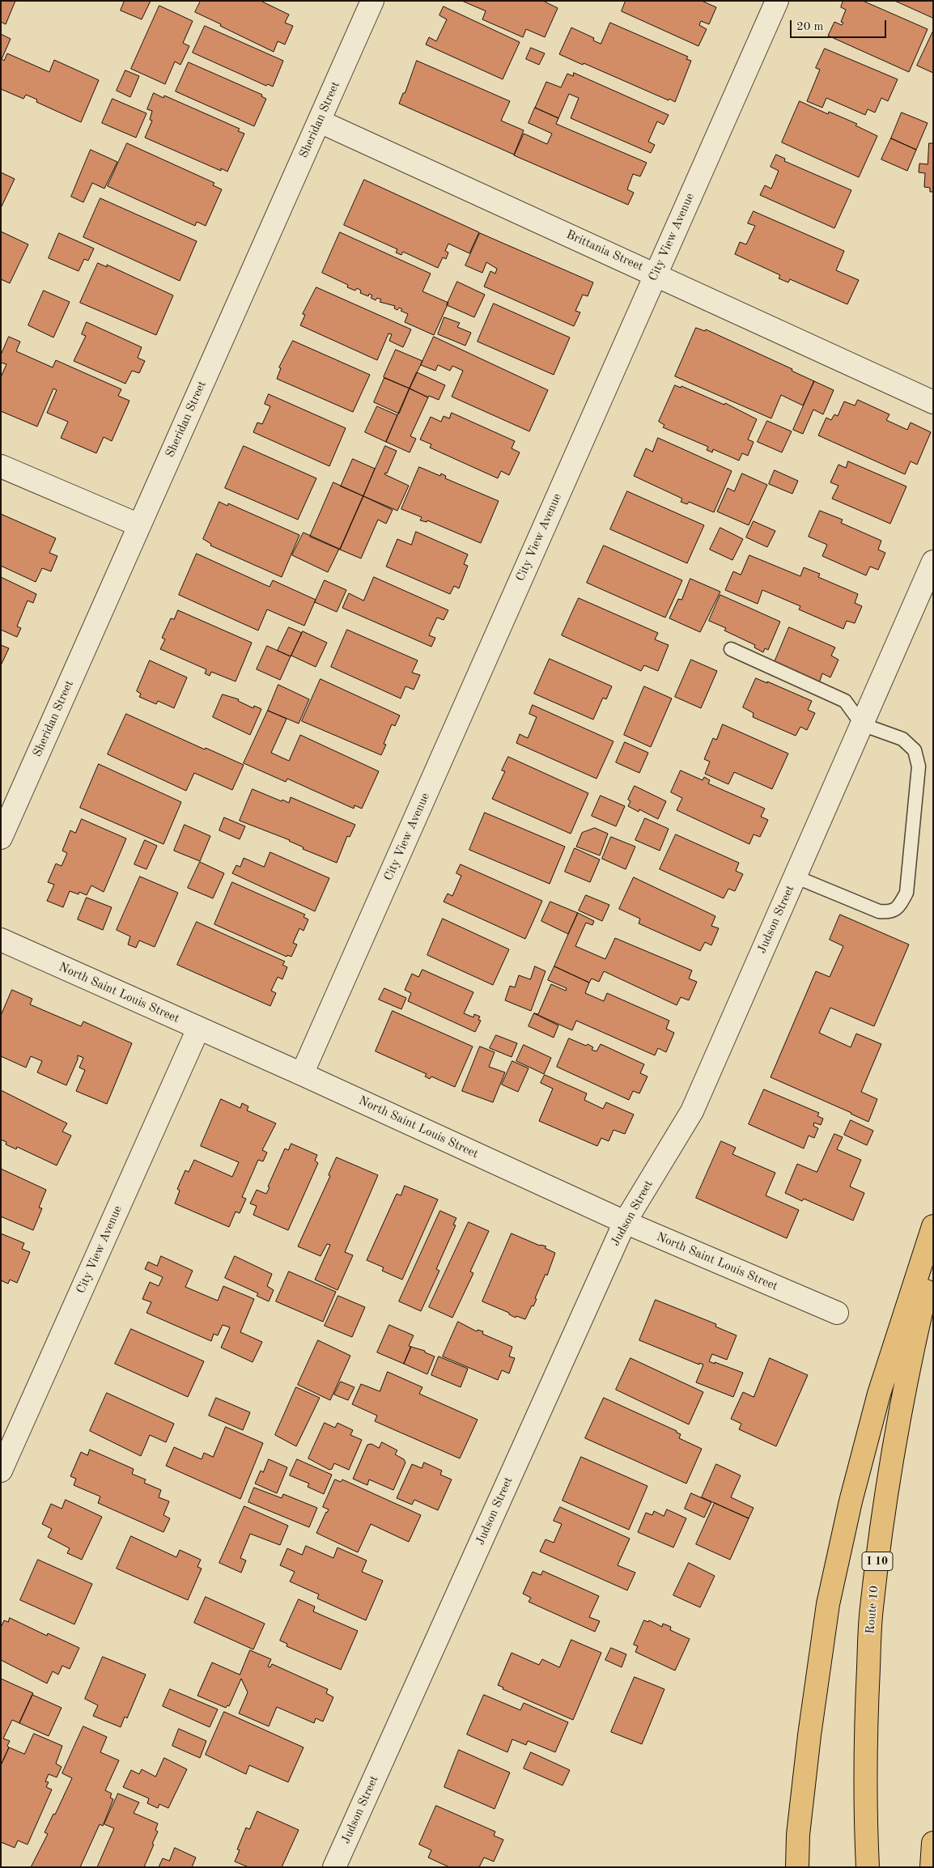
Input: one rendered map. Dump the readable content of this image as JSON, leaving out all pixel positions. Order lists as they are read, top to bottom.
{
  "streets": {
    "highway": ["I 10", "Route 10"],
    "street": [
      "Sheridan Street",
      "City View Avenue",
      "Brittania Street",
      "Judson Street",
      "North Saint Louis Street"
    ]
  },
  "crossings": [
    ["Sheridan Street", "Brittania Street"],
    ["City View Avenue", "Brittania Street"],
    ["City View Avenue", "North Saint Louis Street"],
    ["Judson Street", "North Saint Louis Street"]
  ],
  "scale_bar": "20 m"
}
